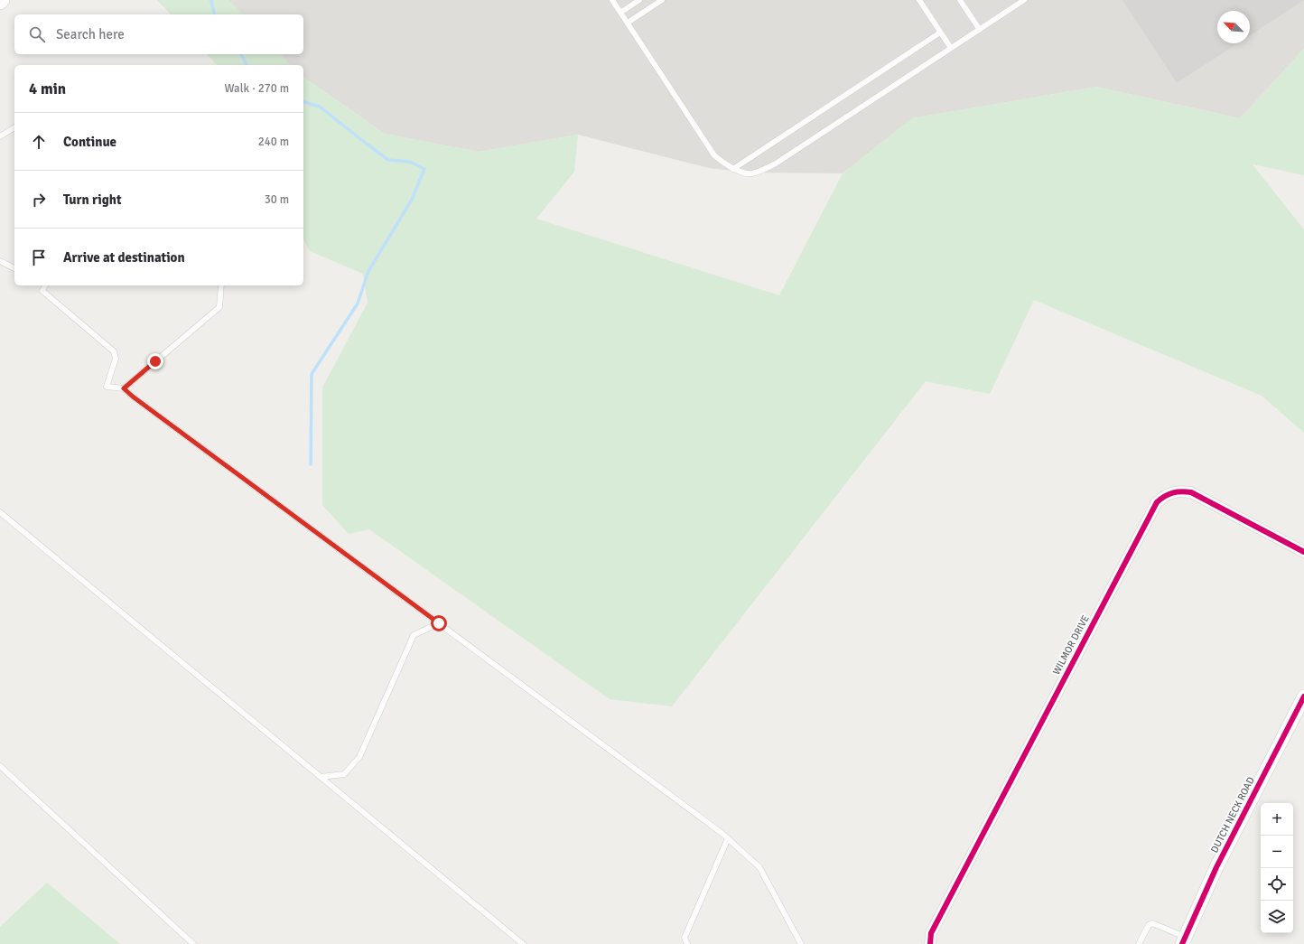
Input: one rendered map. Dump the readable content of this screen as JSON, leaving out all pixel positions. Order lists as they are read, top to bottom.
{
  "streets": {
    "street": ["WILMOR DRIVE", "DUTCH NECK ROAD"]
  },
  "north": "top left",
  "page": {
    "search": "Search here",
    "heading": ["4 min", "Walk · 270 m"],
    "list": [
      ["Continue", "240 m"],
      ["Turn right", "30 m"],
      "Arrive at destination"
    ],
    "map_buttons": ["+", "−"]
  }
}
